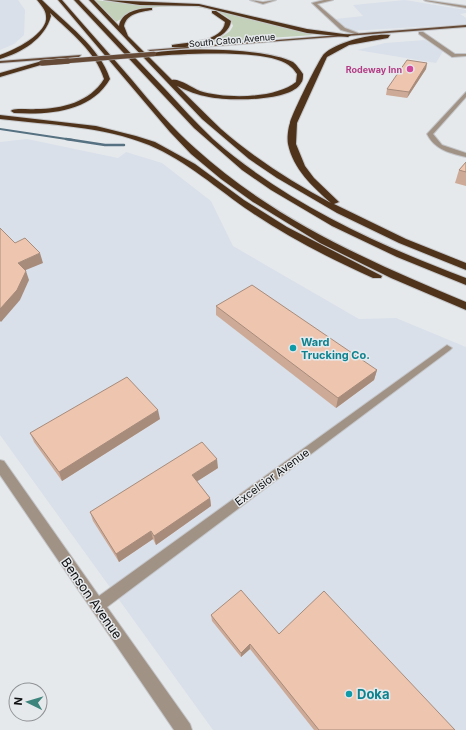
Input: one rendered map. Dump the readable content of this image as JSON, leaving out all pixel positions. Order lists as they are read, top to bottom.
{
  "streets": {
    "main road": ["South Caton Avenue"],
    "street": ["Excelsior Avenue", "Benson Avenue"]
  },
  "crossings": [
    ["Excelsior Avenue", "Benson Avenue"]
  ],
  "places": ["Rodeway Inn", "Ward Trucking Co.", "Doka"],
  "north": "left"
}
